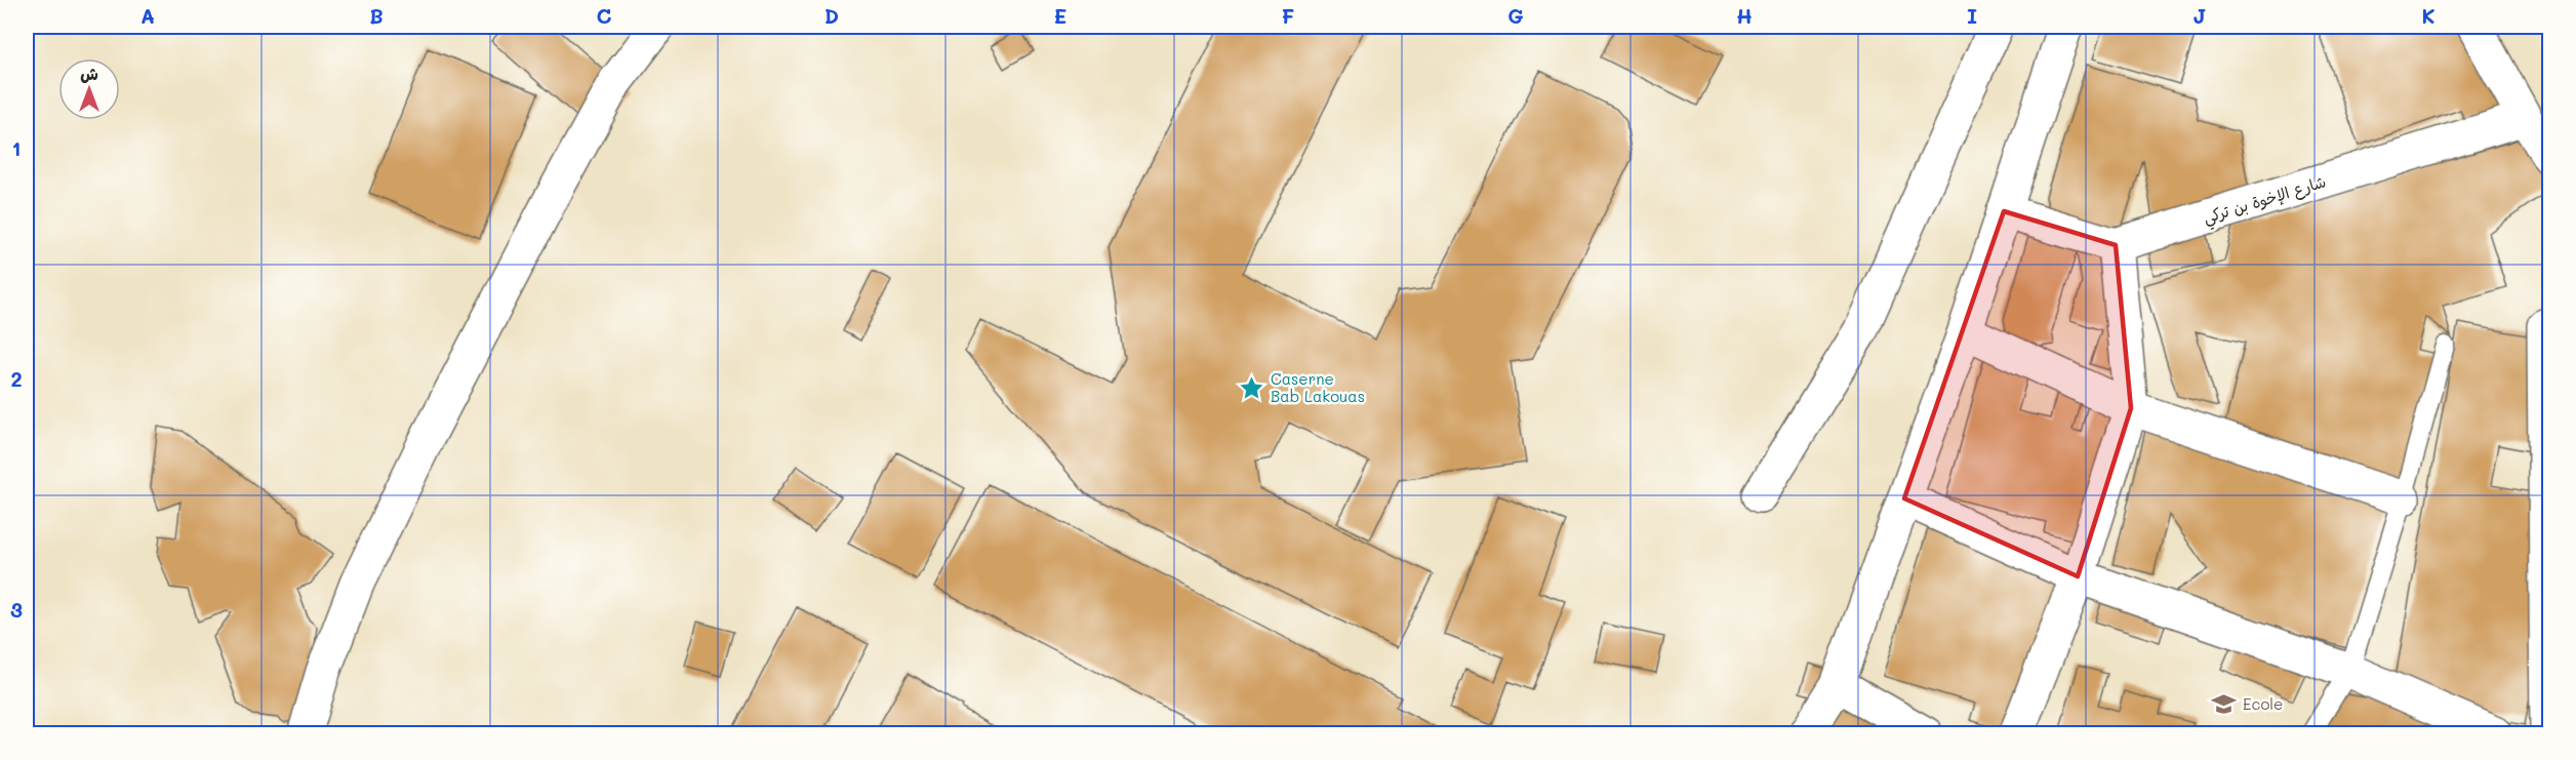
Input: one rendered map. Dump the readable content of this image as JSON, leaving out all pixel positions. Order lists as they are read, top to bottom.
{
  "streets": {
    "street": ["شارع الإخوة بن تركي"]
  },
  "places": {
    "place": ["Caserne Bab Lakouas"],
    "school or university": ["Ecole"]
  },
  "north": "top",
  "grid": {
    "columns": [
      "A",
      "B",
      "C",
      "D",
      "E",
      "F",
      "G",
      "H",
      "I",
      "J",
      "K"
    ],
    "rows": ["1", "2", "3"]
  }
}
